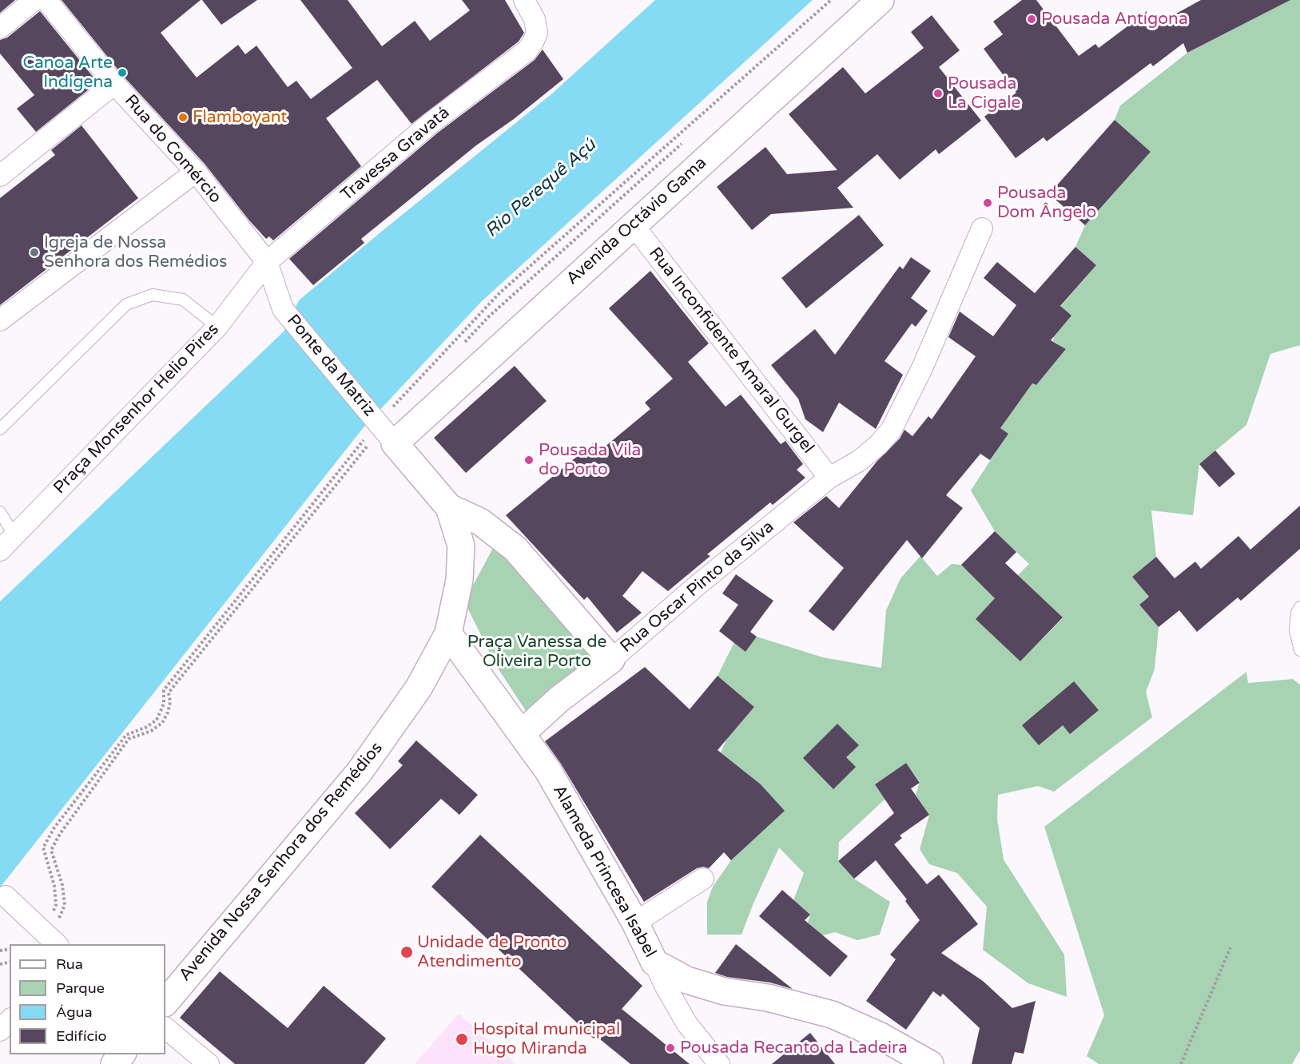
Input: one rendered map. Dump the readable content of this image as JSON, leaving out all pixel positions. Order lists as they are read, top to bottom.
{
  "streets": {
    "street": [
      "Rua do Comércio",
      "Travessa Gravatá",
      "Avenida Octávio Gama",
      "Rua Inconfidente Amaral Gurgel",
      "Ponte da Matriz",
      "Praça Monsenhor Helio Pires",
      "Rua Oscar Pinto da Silva",
      "Avenida Nossa Senhora dos Remédios",
      "Alameda Princesa Isabel"
    ]
  },
  "crossings": [
    ["Rua do Comércio", "Travessa Gravatá"],
    ["Rua do Comércio", "Ponte da Matriz"],
    ["Rua do Comércio", "Praça Monsenhor Helio Pires"],
    ["Travessa Gravatá", "Praça Monsenhor Helio Pires"],
    ["Avenida Octávio Gama", "Rua Inconfidente Amaral Gurgel"],
    ["Avenida Octávio Gama", "Ponte da Matriz"],
    ["Rua Inconfidente Amaral Gurgel", "Rua Oscar Pinto da Silva"],
    ["Rua Oscar Pinto da Silva", "Alameda Princesa Isabel"],
    ["Avenida Nossa Senhora dos Remédios", "Alameda Princesa Isabel"]
  ],
  "water": ["Rio Perequê Açú"],
  "parks": ["Praça Vanessa de Oliveira Porto"],
  "places": [
    "Pousada Antígona",
    "Canoa Arte Indígena",
    "Pousada La Cigale",
    "Flamboyant",
    "Pousada Dom Ângelo",
    "Igreja de Nossa Senhora dos Remédios",
    "Pousada Vila do Porto",
    "Unidade de Pronto Atendimento",
    "Hospital municipal Hugo Miranda",
    "Pousada Recanto da Ladeira"
  ],
  "legend": [
    "Rua",
    "Parque",
    "Água",
    "Edifício"
  ]
}
